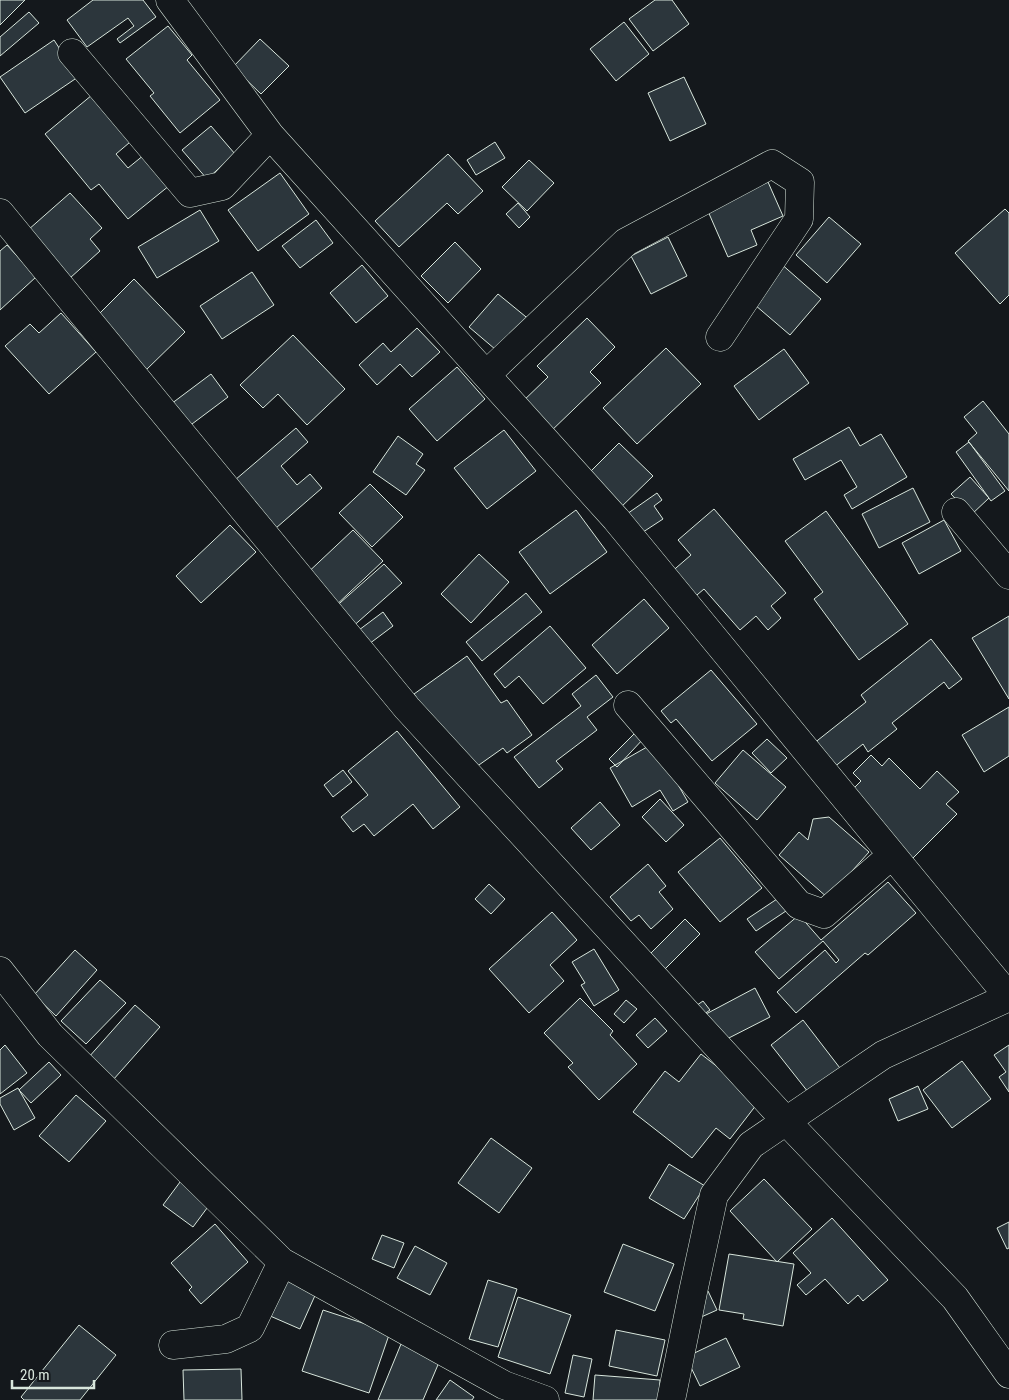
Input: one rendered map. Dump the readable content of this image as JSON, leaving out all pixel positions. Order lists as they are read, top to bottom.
{
  "scale_bar": "20 m"
}
